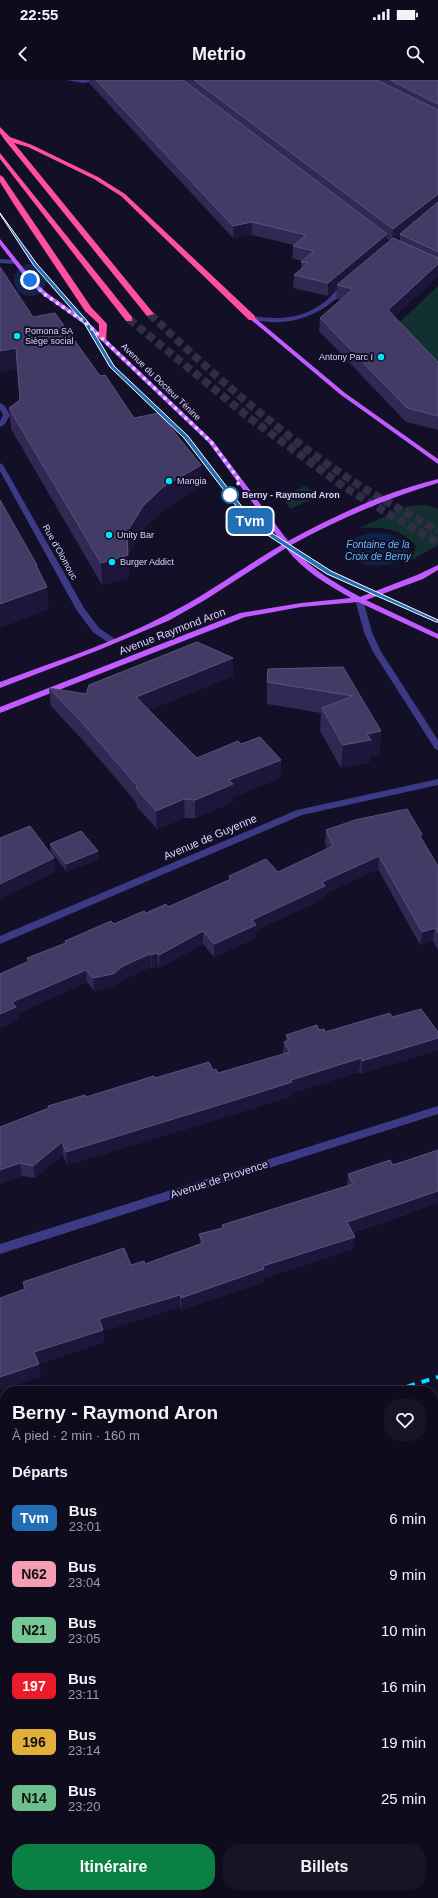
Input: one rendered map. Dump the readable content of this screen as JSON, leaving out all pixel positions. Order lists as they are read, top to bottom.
{
  "streets": {
    "main road": ["Avenue du Docteur Ténine", "Avenue Raymond Aron"],
    "street": ["Rue d'Olomouc", "Avenue de Guyenne", "Avenue de Provence"]
  },
  "crossings": [
    ["Avenue du Docteur Ténine", "Avenue Raymond Aron"],
    ["Rue d'Olomouc", "Avenue Raymond Aron"]
  ],
  "water": ["Fontaine de la Croix de Berny"],
  "places": [
    "Pomona SA Siège social",
    "Antony Parc I",
    "Mangia",
    "Berny - Raymond Aron",
    "Unity Bar",
    "Burger Addict"
  ],
  "lines": ["bus line Tvm"],
  "page": {
    "status": "22:55",
    "header": "Metrio",
    "on_map": "Tvm",
    "heading": [
      ["Berny - Raymond Aron", "À pied · 2 min · 160 m"],
      "Départs"
    ],
    "list": [
      {
        "mark": "Tvm",
        "name": "Bus",
        "note": "23:01",
        "value": "6 min"
      },
      {
        "mark": "N62",
        "name": "Bus",
        "note": "23:04",
        "value": "9 min"
      },
      {
        "mark": "N21",
        "name": "Bus",
        "note": "23:05",
        "value": "10 min"
      },
      {
        "mark": "197",
        "name": "Bus",
        "note": "23:11",
        "value": "16 min"
      },
      {
        "mark": "196",
        "name": "Bus",
        "note": "23:14",
        "value": "19 min"
      },
      {
        "mark": "N14",
        "name": "Bus",
        "note": "23:20",
        "value": "25 min"
      }
    ],
    "buttons": ["Itinéraire", "Billets"]
  }
}
